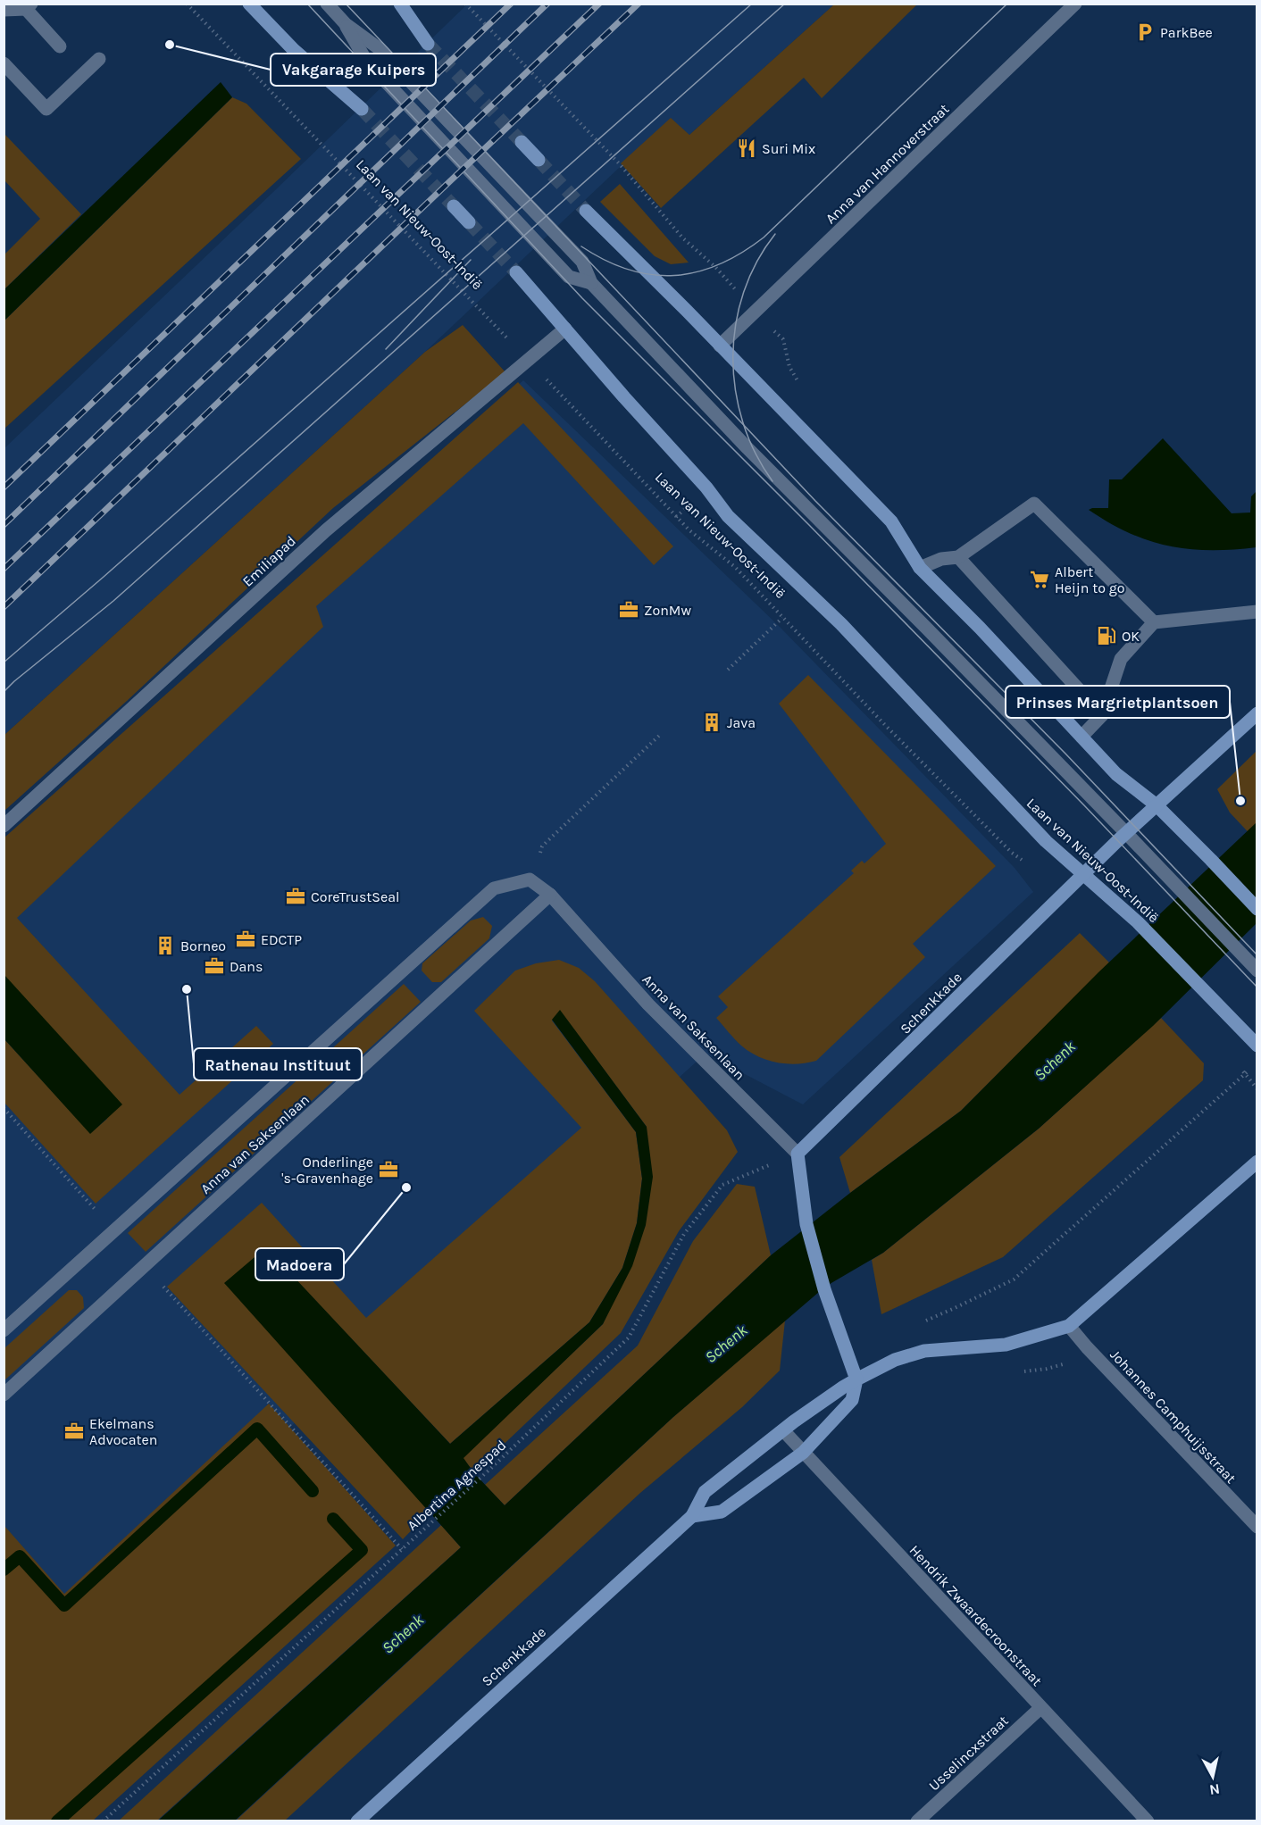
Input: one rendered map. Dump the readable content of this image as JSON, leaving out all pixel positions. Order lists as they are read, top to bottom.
{
  "streets": {
    "main road": ["Laan van Nieuw-Oost-Indië", "Schenkkade"],
    "street": [
      "Anna van Hannoverstraat",
      "Emiliapad",
      "Anna van Saksenlaan",
      "Johannes Camphuijsstraat",
      "Hendrik Zwaardecroonstraat",
      "Usselincxstraat"
    ],
    "path": ["Albertina Agnespad"]
  },
  "crossings": [
    ["Laan van Nieuw-Oost-Indië", "Emiliapad"],
    ["Laan van Nieuw-Oost-Indië", "Schenkkade"],
    ["Schenkkade", "Anna van Saksenlaan"],
    ["Schenkkade", "Johannes Camphuijsstraat"],
    ["Schenkkade", "Albertina Agnespad"],
    ["Schenkkade", "Hendrik Zwaardecroonstraat"],
    ["Anna van Saksenlaan", "Albertina Agnespad"],
    ["Hendrik Zwaardecroonstraat", "Usselincxstraat"]
  ],
  "water": ["Schenk"],
  "places": {
    "parking": ["ParkBee"],
    "other": [
      "Vakgarage Kuipers",
      "Prinses Margrietplantsoen",
      "Rathenau Instituut",
      "Madoera"
    ],
    "restaurant": ["Suri Mix"],
    "supermarket": ["Albert Heijn to go"],
    "office": [
      "ZonMw",
      "CoreTrustSeal",
      "EDCTP",
      "Dans",
      "Onderlinge 's-Gravenhage",
      "Ekelmans Advocaten"
    ],
    "fuel station": ["OK"],
    "building": ["Java", "Borneo"]
  },
  "north": "bottom"
}
